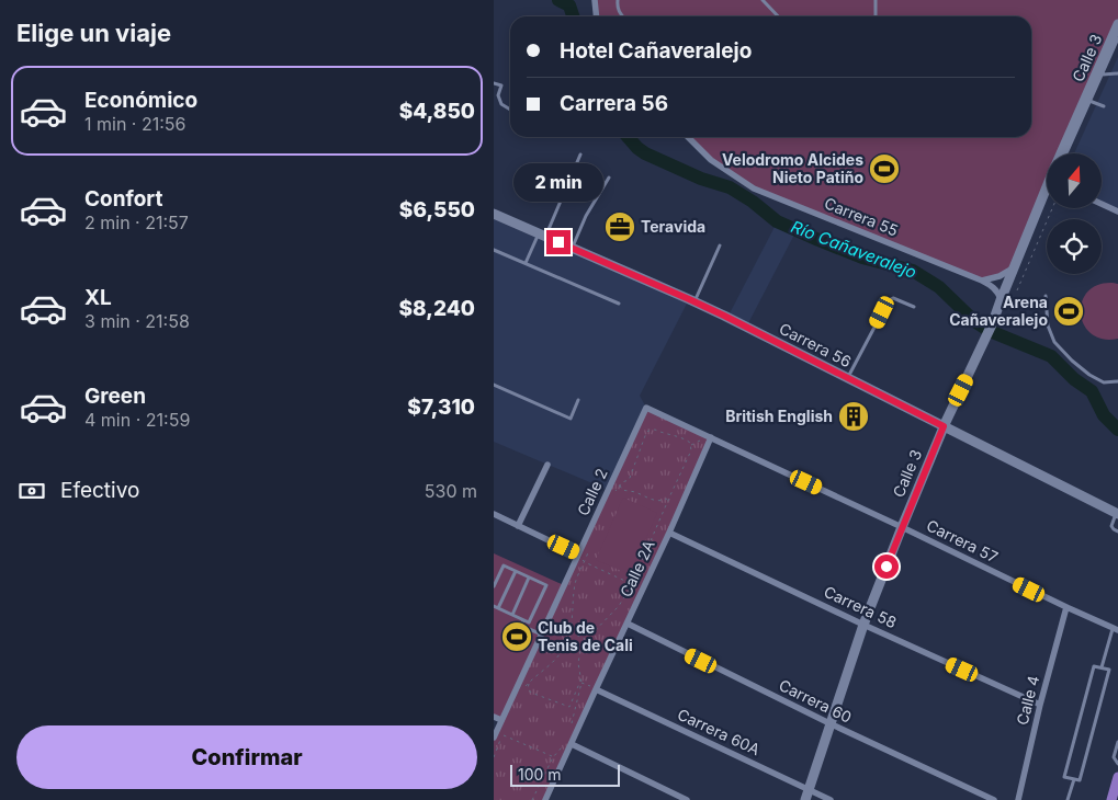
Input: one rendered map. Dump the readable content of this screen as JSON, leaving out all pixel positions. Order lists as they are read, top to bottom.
{
  "streets": {
    "street": [
      "Calle 3",
      "Carrera 55",
      "Carrera 56",
      "Calle 2",
      "Carrera 57",
      "Calle 2A",
      "Carrera 58",
      "Calle 4",
      "Carrera 60",
      "Carrera 60A"
    ]
  },
  "crossings": [
    ["Calle 3", "Carrera 55"],
    ["Calle 3", "Carrera 56"],
    ["Calle 3", "Carrera 57"],
    ["Calle 3", "Carrera 58"],
    ["Calle 3", "Carrera 60"],
    ["Calle 3", "Carrera 60A"],
    ["Calle 2", "Carrera 57"],
    ["Carrera 57", "Calle 2A"],
    ["Carrera 57", "Calle 4"],
    ["Calle 2A", "Carrera 58"],
    ["Calle 2A", "Carrera 60"],
    ["Calle 2A", "Carrera 60A"],
    ["Carrera 58", "Calle 4"]
  ],
  "water": ["Río Cañaveralejo"],
  "places": {
    "sports": ["Velodromo Alcides Nieto Patiño", "Arena Cañaveralejo", "Club de Tenis de Cali"],
    "office": ["Teravida"],
    "building": ["British English"]
  },
  "scale_bar": "100 m",
  "north": "top",
  "page": {
    "heading": "Elige un viaje",
    "banner": ["Hotel Cañaveralejo", "Carrera 56"],
    "list": [
      {
        "name": "Económico",
        "note": "1 min · 21:56",
        "value": "$4,850"
      },
      {
        "name": "Confort",
        "note": "2 min · 21:57",
        "value": "$6,550"
      },
      {
        "name": "XL",
        "note": "3 min · 21:58",
        "value": "$8,240"
      },
      {
        "name": "Green",
        "note": "4 min · 21:59",
        "value": "$7,310"
      }
    ],
    "bubble": "2 min",
    "pay": ["Efectivo", "530 m"],
    "buttons": "Confirmar",
    "scale": "100 m"
  }
}
